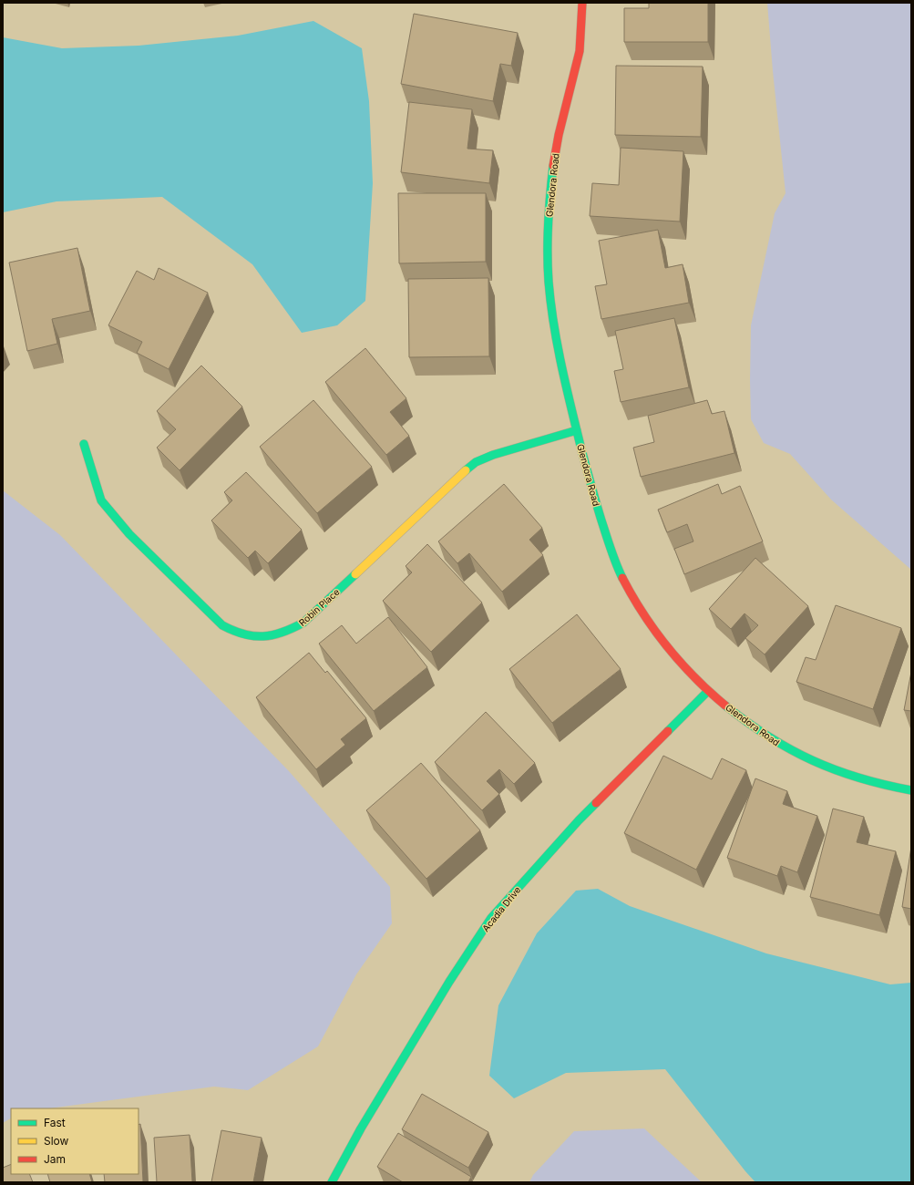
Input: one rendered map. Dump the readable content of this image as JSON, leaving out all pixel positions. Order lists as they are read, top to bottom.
{
  "streets": {
    "street": ["Glendora Road", "Robin Place", "Acadia Drive"]
  },
  "crossings": [
    ["Glendora Road", "Robin Place"],
    ["Glendora Road", "Acadia Drive"]
  ],
  "legend": ["Fast", "Slow", "Jam"]
}
